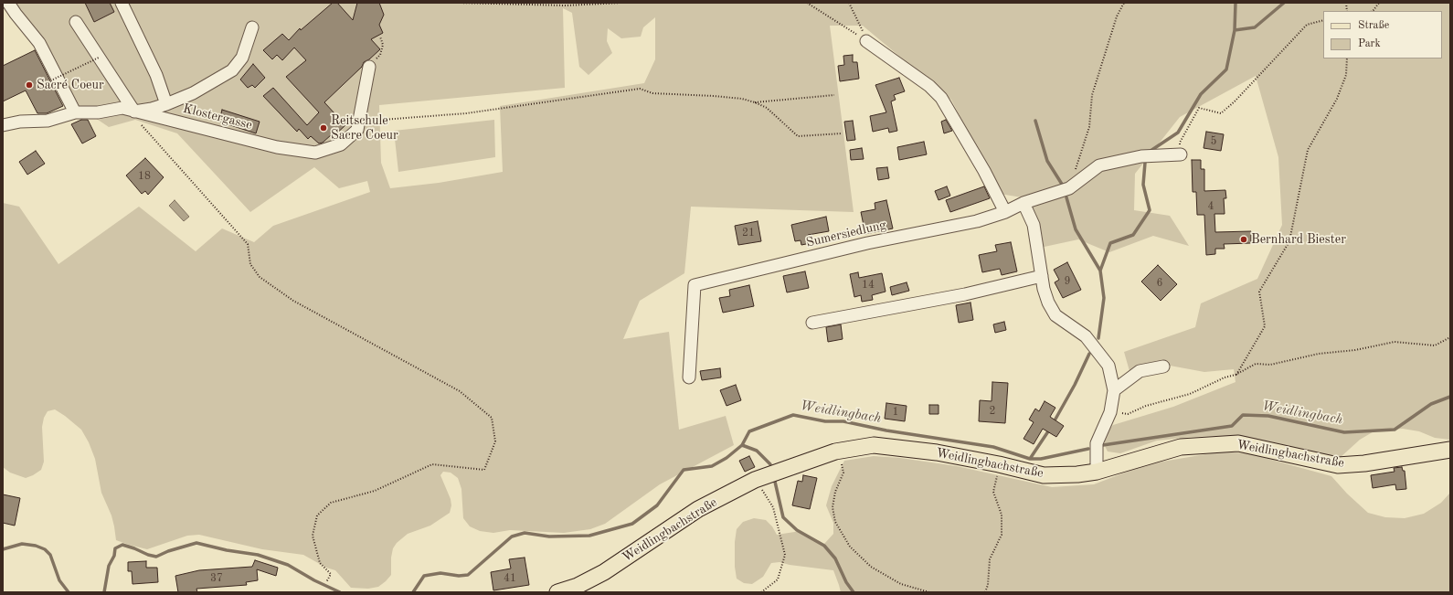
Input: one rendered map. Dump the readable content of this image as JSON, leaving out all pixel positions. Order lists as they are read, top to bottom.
{
  "streets": {
    "main road": ["Weidlingbachstraße"],
    "street": ["Klostergasse", "Sumersiedlung"]
  },
  "water": ["Weidlingbach"],
  "places": ["Sacré Coeur", "Reitschule Sacre Coeur", "Bernhard Biester"],
  "house_numbers": [
    "5",
    "18",
    "4",
    "21",
    "9",
    "6",
    "14",
    "2",
    "1",
    "37",
    "41"
  ],
  "legend": ["Straße", "Park"]
}
